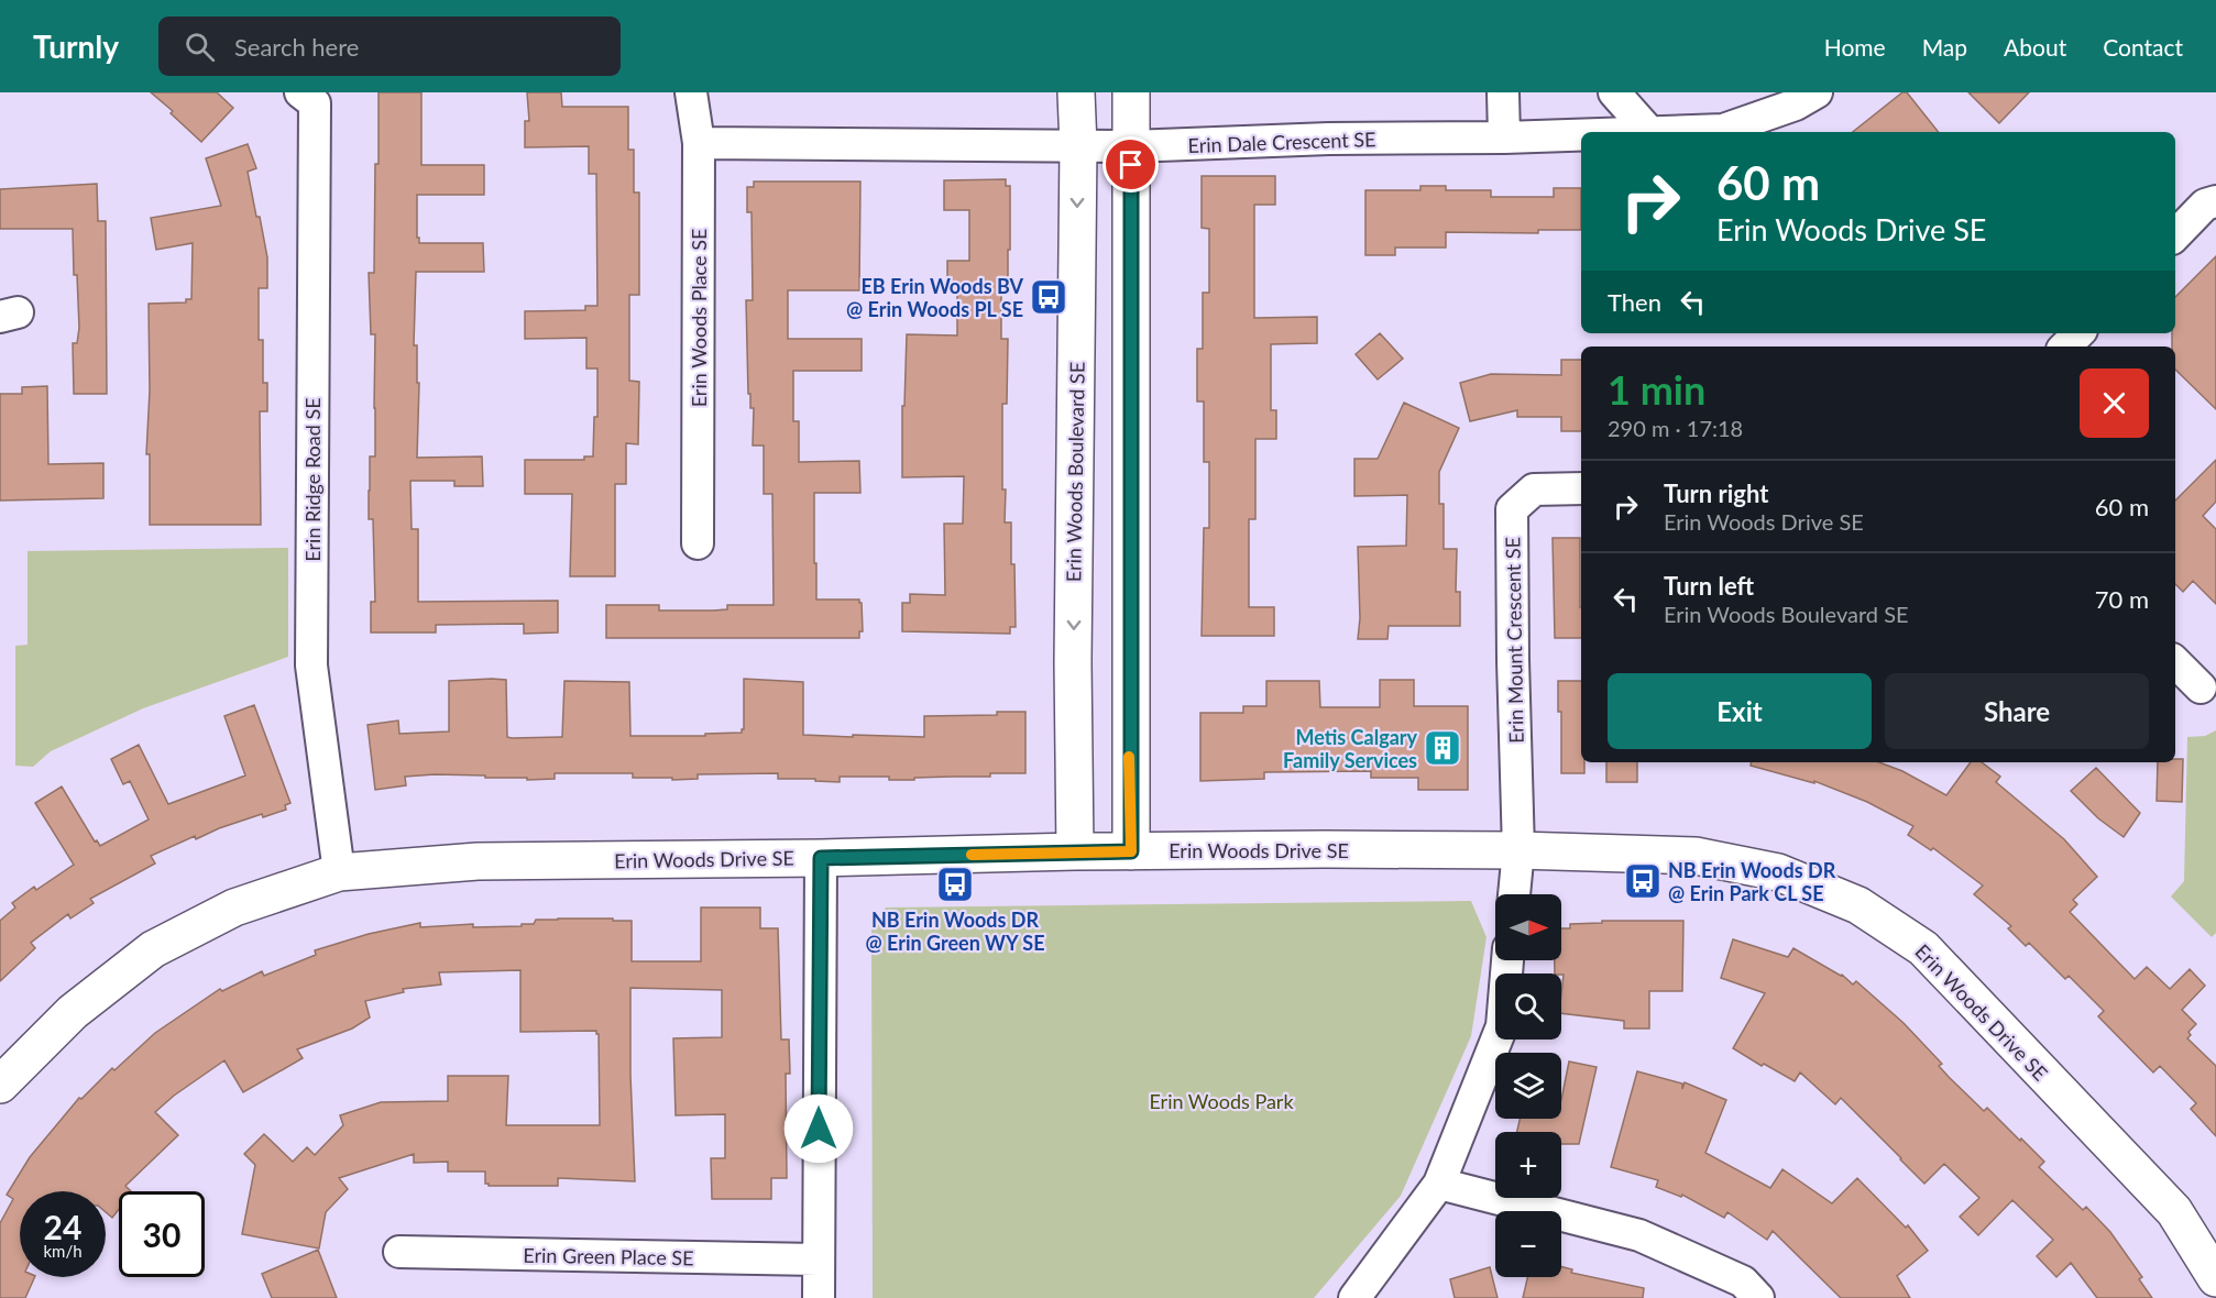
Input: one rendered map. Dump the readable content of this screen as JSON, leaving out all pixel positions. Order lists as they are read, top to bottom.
{
  "streets": {
    "street": [
      "Erin Dale Crescent SE",
      "Erin Woods Place SE",
      "Erin Woods Boulevard SE",
      "Erin Ridge Road SE",
      "Erin Mount Crescent SE",
      "Erin Woods Drive SE",
      "Erin Green Place SE"
    ]
  },
  "crossings": [
    ["Erin Dale Crescent SE", "Erin Woods Place SE"],
    ["Erin Dale Crescent SE", "Erin Woods Boulevard SE"],
    ["Erin Woods Boulevard SE", "Erin Woods Drive SE"],
    ["Erin Ridge Road SE", "Erin Woods Drive SE"],
    ["Erin Mount Crescent SE", "Erin Woods Drive SE"]
  ],
  "parks": ["Erin Woods Park"],
  "places": {
    "bus stop": ["EB Erin Woods BV @ Erin Woods PL SE", "NB Erin Woods DR @ Erin Park CL SE", "NB Erin Woods DR @ Erin Green WY SE"],
    "building": ["Metis Calgary Family Services"]
  },
  "north": "right",
  "page": {
    "header": "Turnly",
    "search": "Search here",
    "nav": [
      "Home",
      "Map",
      "About",
      "Contact"
    ],
    "turn": ["60 m", "Erin Woods Drive SE"],
    "then": "Then",
    "heading": ["1 min", "290 m · 17:18"],
    "list": [
      {
        "name": "Turn right",
        "note": "Erin Woods Drive SE",
        "value": "60 m"
      },
      {
        "name": "Turn left",
        "note": "Erin Woods Boulevard SE",
        "value": "70 m"
      }
    ],
    "buttons": ["Exit", "Share"],
    "map_buttons": ["+", "−"],
    "speed": "24 km/h",
    "limit": "30"
  }
}
